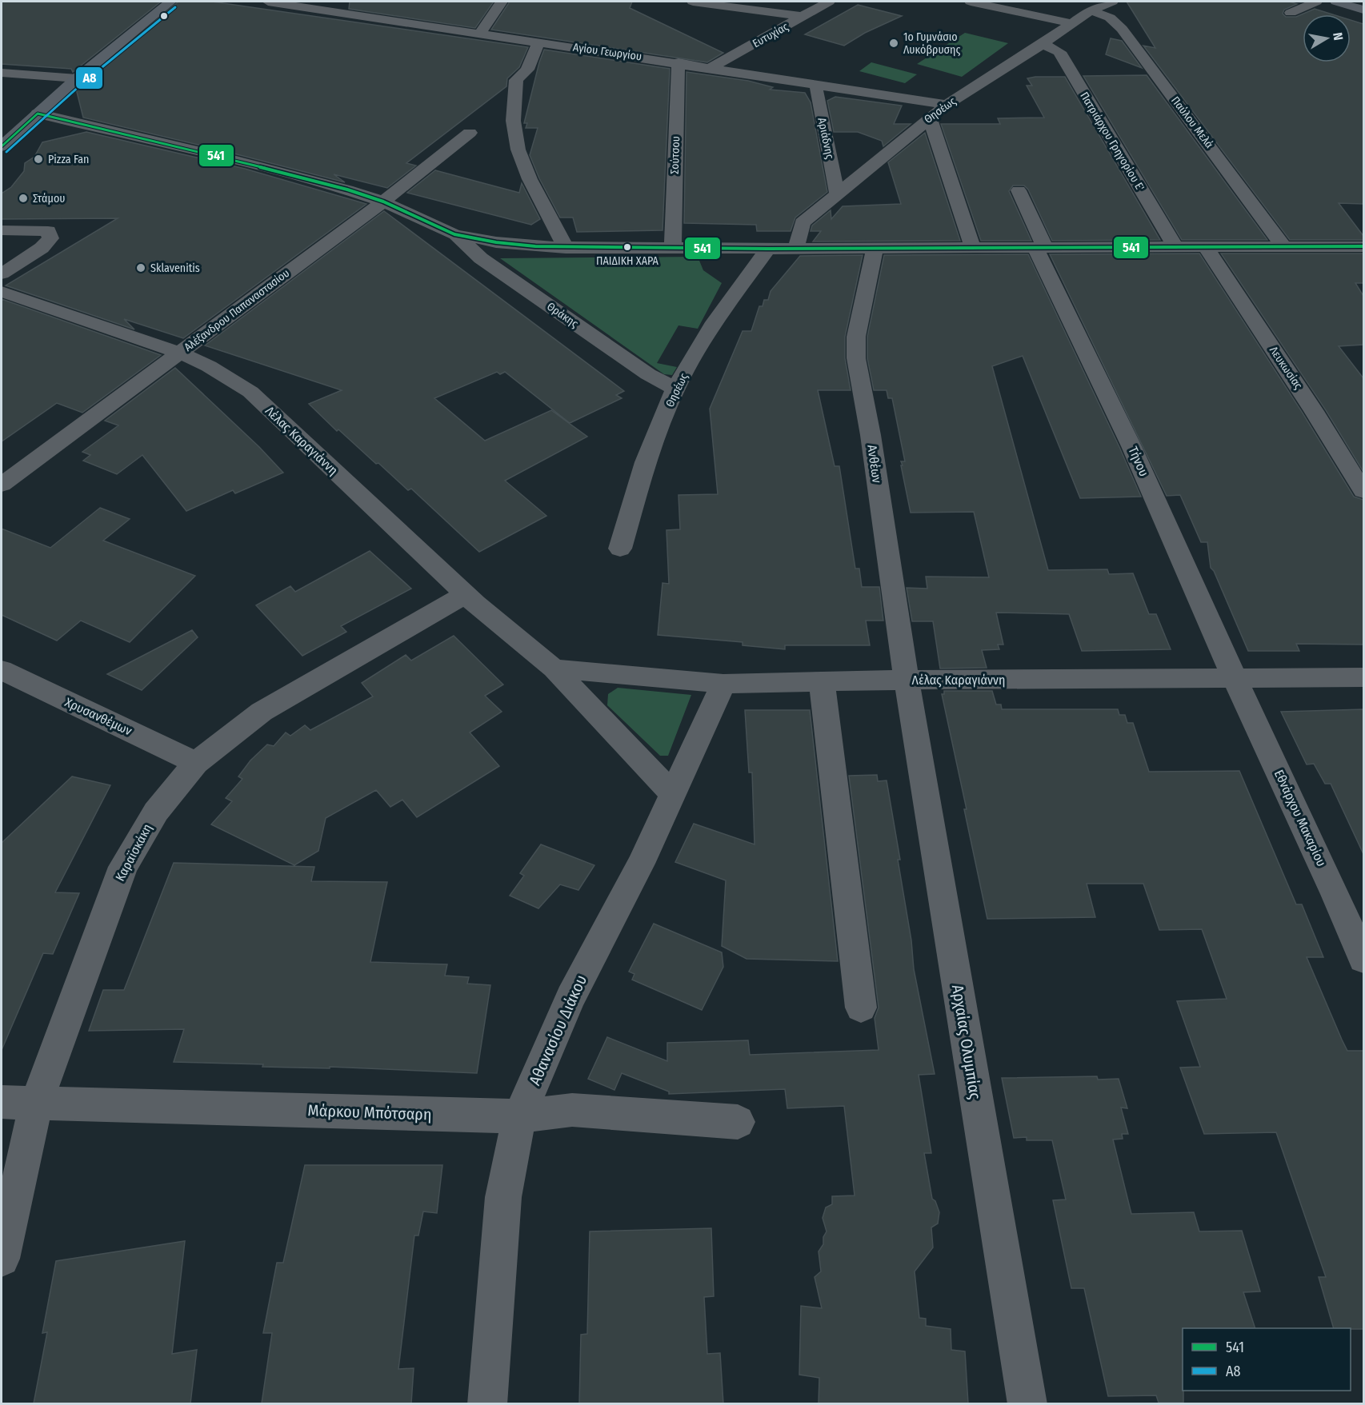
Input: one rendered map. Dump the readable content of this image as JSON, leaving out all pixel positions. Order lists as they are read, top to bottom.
{
  "streets": {
    "street": [
      "Ευτυχίας",
      "Αγίου Γεωργίου",
      "Θησέως",
      "Παύλου Μελά",
      "Αριάδνης",
      "Πατριάρχου Γρηγορίου Ε'",
      "Σούτσου",
      "Αλέξανδρου Παπαναστασίου",
      "Θράκης",
      "Λευκωσίας",
      "Λέλας Καραγιάννη",
      "Τήνου",
      "Ανθέων",
      "Χρυσανθέμων",
      "Εθνάρχου Μακαρίου",
      "Καραϊσκάκη",
      "Αθανασίου Διάκου",
      "Αρχαίας Ολυμπίας",
      "Μάρκου Μπότσαρη"
    ]
  },
  "crossings": [
    ["Ευτυχίας", "Αγίου Γεωργίου"],
    ["Αγίου Γεωργίου", "Θησέως"],
    ["Αγίου Γεωργίου", "Αριάδνης"],
    ["Αγίου Γεωργίου", "Σούτσου"],
    ["Θησέως", "Παύλου Μελά"],
    ["Θησέως", "Αριάδνης"],
    ["Θησέως", "Πατριάρχου Γρηγορίου Ε'"],
    ["Θησέως", "Θράκης"],
    ["Αλέξανδρου Παπαναστασίου", "Λέλας Καραγιάννη"],
    ["Λέλας Καραγιάννη", "Τήνου"],
    ["Λέλας Καραγιάννη", "Ανθέων"],
    ["Λέλας Καραγιάννη", "Εθνάρχου Μακαρίου"],
    ["Λέλας Καραγιάννη", "Καραϊσκάκη"],
    ["Λέλας Καραγιάννη", "Αθανασίου Διάκου"],
    ["Λέλας Καραγιάννη", "Αρχαίας Ολυμπίας"],
    ["Τήνου", "Εθνάρχου Μακαρίου"],
    ["Ανθέων", "Αρχαίας Ολυμπίας"],
    ["Χρυσανθέμων", "Καραϊσκάκη"],
    ["Καραϊσκάκη", "Μάρκου Μπότσαρη"],
    ["Αθανασίου Διάκου", "Μάρκου Μπότσαρη"]
  ],
  "places": [
    "1ο Γυμνάσιο Λυκόβρυσης",
    "Pizza Fan",
    "Στάμου",
    "ΠΑΙΔΙΚΗ ΧΑΡΑ",
    "Sklavenitis"
  ],
  "lines": ["transit line A8", "transit line 541"],
  "legend": ["541", "A8"],
  "north": "right"
}
